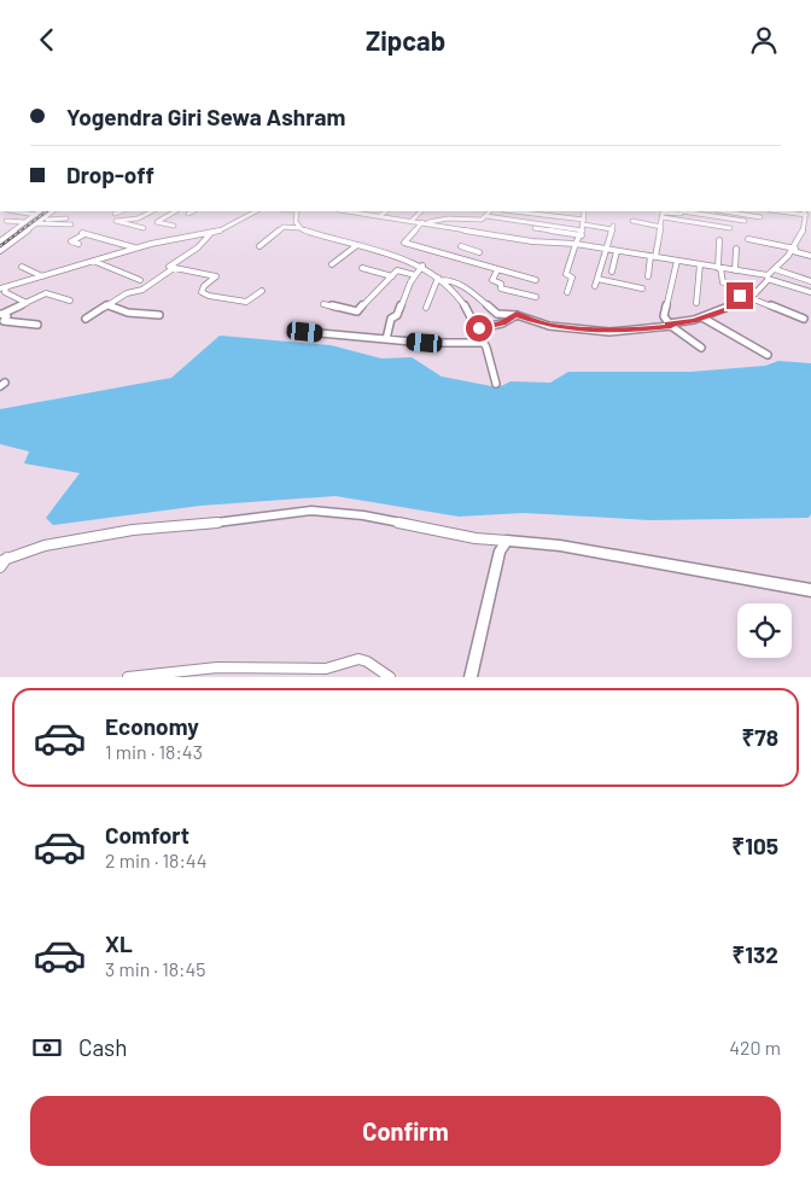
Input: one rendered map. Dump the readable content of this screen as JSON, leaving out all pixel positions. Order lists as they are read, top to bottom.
{
  "page": {
    "header": "Zipcab",
    "banner": ["Yogendra Giri Sewa Ashram", "Drop-off"],
    "list": [
      {
        "name": "Economy",
        "note": "1 min · 18:43",
        "value": "₹78"
      },
      {
        "name": "Comfort",
        "note": "2 min · 18:44",
        "value": "₹105"
      },
      {
        "name": "XL",
        "note": "3 min · 18:45",
        "value": "₹132"
      }
    ],
    "pay": ["Cash", "420 m"],
    "buttons": "Confirm"
  }
}
